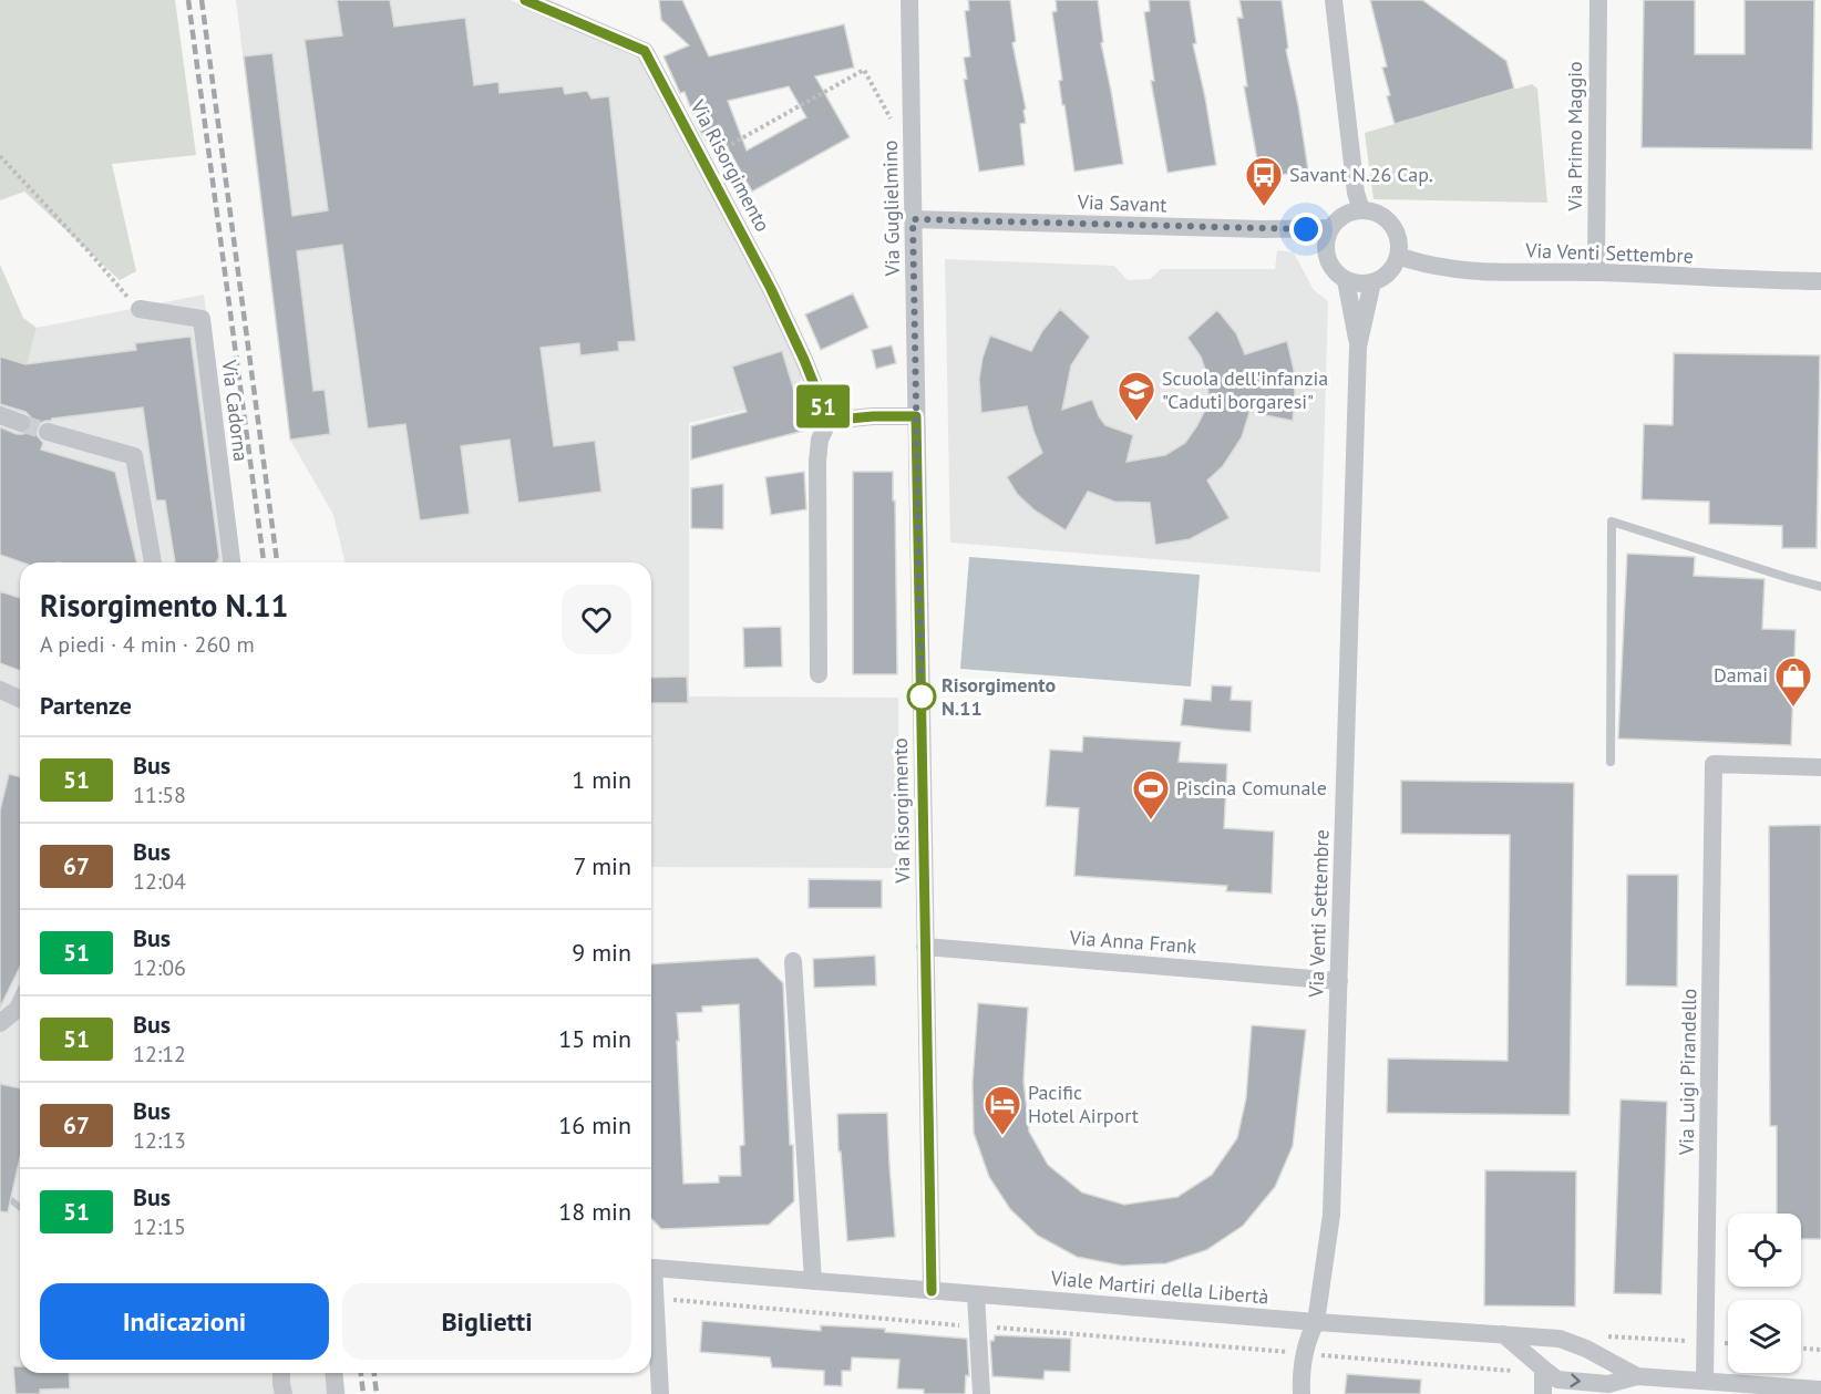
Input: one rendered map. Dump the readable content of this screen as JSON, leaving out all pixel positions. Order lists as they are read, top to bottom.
{
  "streets": {
    "street": [
      "Via Primo Maggio",
      "Via Risorgimento",
      "Via Savant",
      "Via Guglielmino",
      "Via Venti Settembre",
      "Via Cadorna",
      "Via Anna Frank",
      "Via Luigi Pirandello",
      "Viale Martiri della Libertà"
    ]
  },
  "crossings": [
    ["Via Primo Maggio", "Via Venti Settembre"],
    ["Via Risorgimento", "Via Guglielmino"],
    ["Via Risorgimento", "Via Anna Frank"],
    ["Via Risorgimento", "Viale Martiri della Libertà"],
    ["Via Savant", "Via Guglielmino"],
    ["Via Savant", "Via Venti Settembre"],
    ["Via Venti Settembre", "Via Anna Frank"],
    ["Via Venti Settembre", "Viale Martiri della Libertà"],
    ["Via Luigi Pirandello", "Viale Martiri della Libertà"]
  ],
  "places": {
    "bus stop": ["Savant N.26 Cap."],
    "school or university": ["Scuola dell'infanzia \"Caduti borgaresi\""],
    "other": ["Risorgimento N.11"],
    "shop": ["Damai"],
    "sports": ["Piscina Comunale"],
    "hotel": ["Pacific Hotel Airport"]
  },
  "lines": ["bus line 51"],
  "page": {
    "on_map": "51",
    "heading": [
      ["Risorgimento N.11", "A piedi · 4 min · 260 m"],
      "Partenze"
    ],
    "list": [
      {
        "mark": "51",
        "name": "Bus",
        "note": "11:58",
        "value": "1 min"
      },
      {
        "mark": "67",
        "name": "Bus",
        "note": "12:04",
        "value": "7 min"
      },
      {
        "mark": "51",
        "name": "Bus",
        "note": "12:06",
        "value": "9 min"
      },
      {
        "mark": "51",
        "name": "Bus",
        "note": "12:12",
        "value": "15 min"
      },
      {
        "mark": "67",
        "name": "Bus",
        "note": "12:13",
        "value": "16 min"
      },
      {
        "mark": "51",
        "name": "Bus",
        "note": "12:15",
        "value": "18 min"
      }
    ],
    "buttons": ["Indicazioni", "Biglietti"]
  }
}
